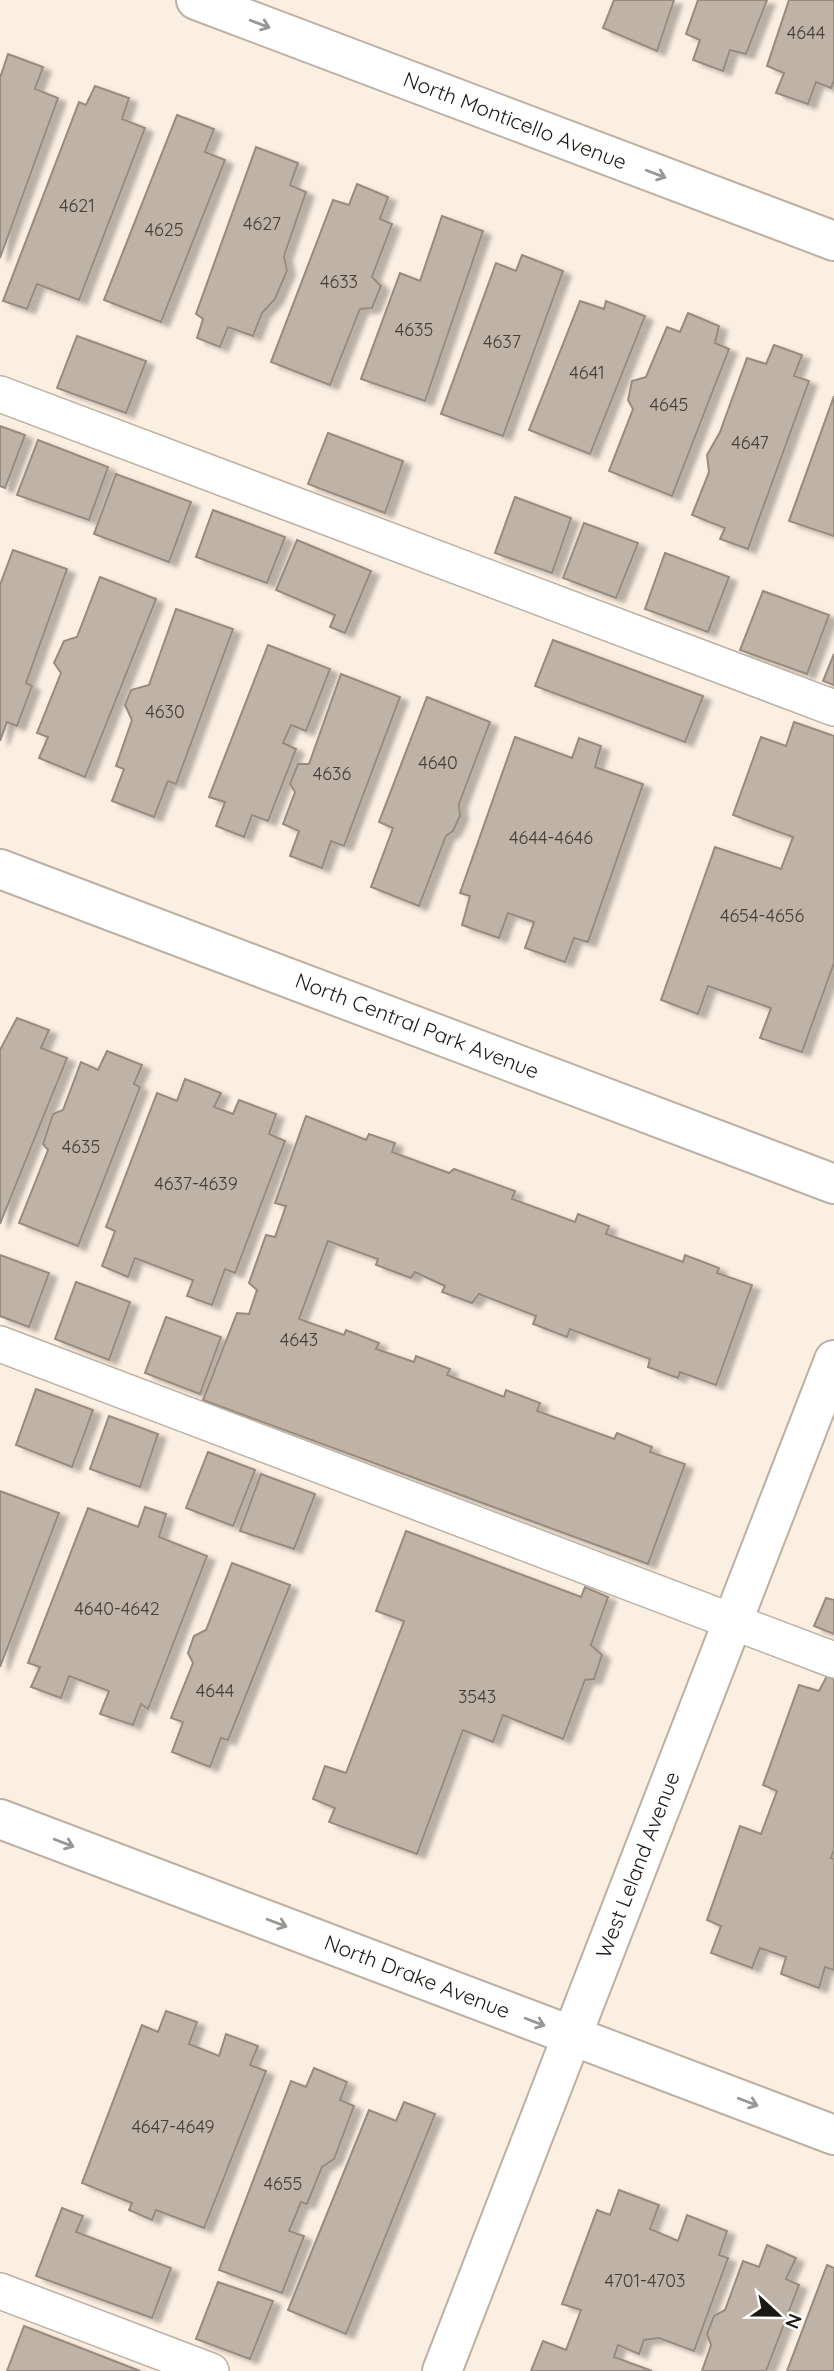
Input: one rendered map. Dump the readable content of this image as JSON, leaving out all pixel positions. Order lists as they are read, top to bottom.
{
  "streets": {
    "street": [
      "North Monticello Avenue",
      "North Central Park Avenue",
      "West Leland Avenue",
      "North Drake Avenue"
    ]
  },
  "crossings": [
    ["West Leland Avenue", "North Drake Avenue"]
  ],
  "one_way": ["North Monticello Avenue", "North Drake Avenue"],
  "house_numbers": [
    "4644",
    "4621",
    "4627",
    "4625",
    "4633",
    "4635",
    "4637",
    "4641",
    "4645",
    "4647",
    "4630",
    "4640",
    "4636",
    "4644-4646",
    "4654-4656",
    "4635",
    "4637-4639",
    "4643",
    "4640-4642",
    "4644",
    "3543",
    "4647-4649",
    "4655",
    "4701-4703"
  ],
  "north": "right"
}
